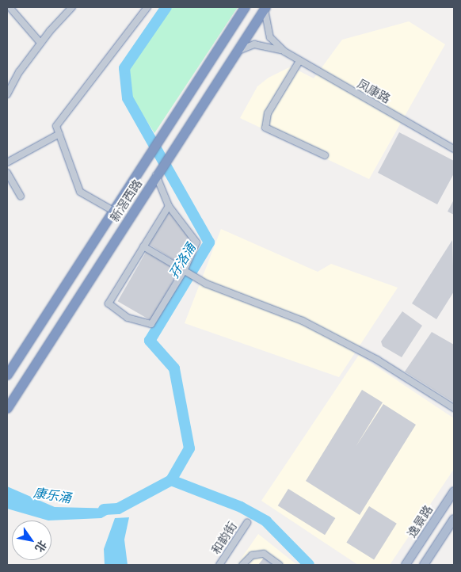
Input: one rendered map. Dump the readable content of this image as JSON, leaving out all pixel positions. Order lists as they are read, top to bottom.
{
  "streets": {
    "highway": ["新滘西路"],
    "main road": ["逸景路"],
    "street": ["凤康路", "和韵街"]
  },
  "water": ["孖洛涌", "康乐涌"],
  "north": "bottom right"
}
